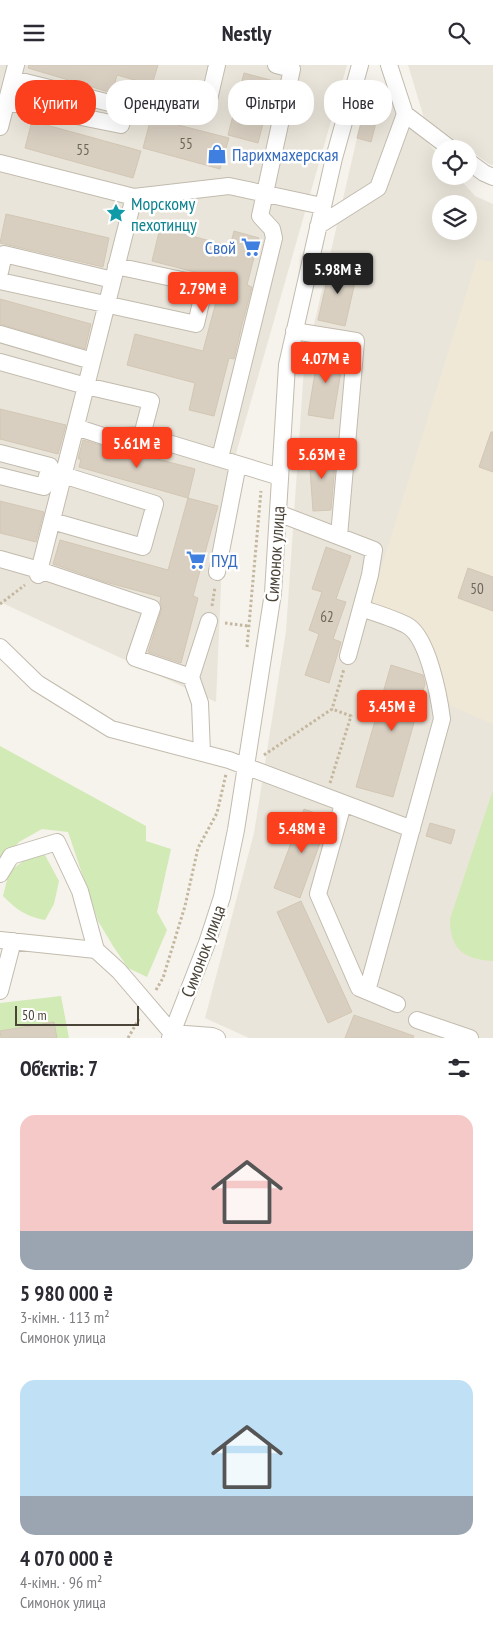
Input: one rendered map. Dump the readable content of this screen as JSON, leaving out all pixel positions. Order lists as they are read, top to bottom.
{
  "streets": {
    "street": ["Симонок улица"]
  },
  "places": {
    "shop": ["Парихмахерская"],
    "place": ["Морскому пехотинцу"],
    "supermarket": ["Свой", "ПУД"]
  },
  "house_numbers": [
    "55",
    "55",
    "50",
    "62"
  ],
  "scale_bar": "50 m",
  "page": {
    "header": "Nestly",
    "chip": [
      "Купити",
      "Орендувати",
      "Фільтри",
      "Нове"
    ],
    "price": [
      "5.98M ₴",
      "2.79M ₴",
      "4.07M ₴",
      "5.61M ₴",
      "5.63M ₴",
      "3.45M ₴",
      "5.48M ₴"
    ],
    "scale": "50 m",
    "heading": "Об’єктів: 7",
    "list": [
      {
        "name": "5 980 000 ₴",
        "note": "3-кімн. · 113 m² · Симонок улица"
      },
      {
        "name": "4 070 000 ₴",
        "note": "4-кімн. · 96 m² · Симонок улица"
      }
    ]
  }
}
